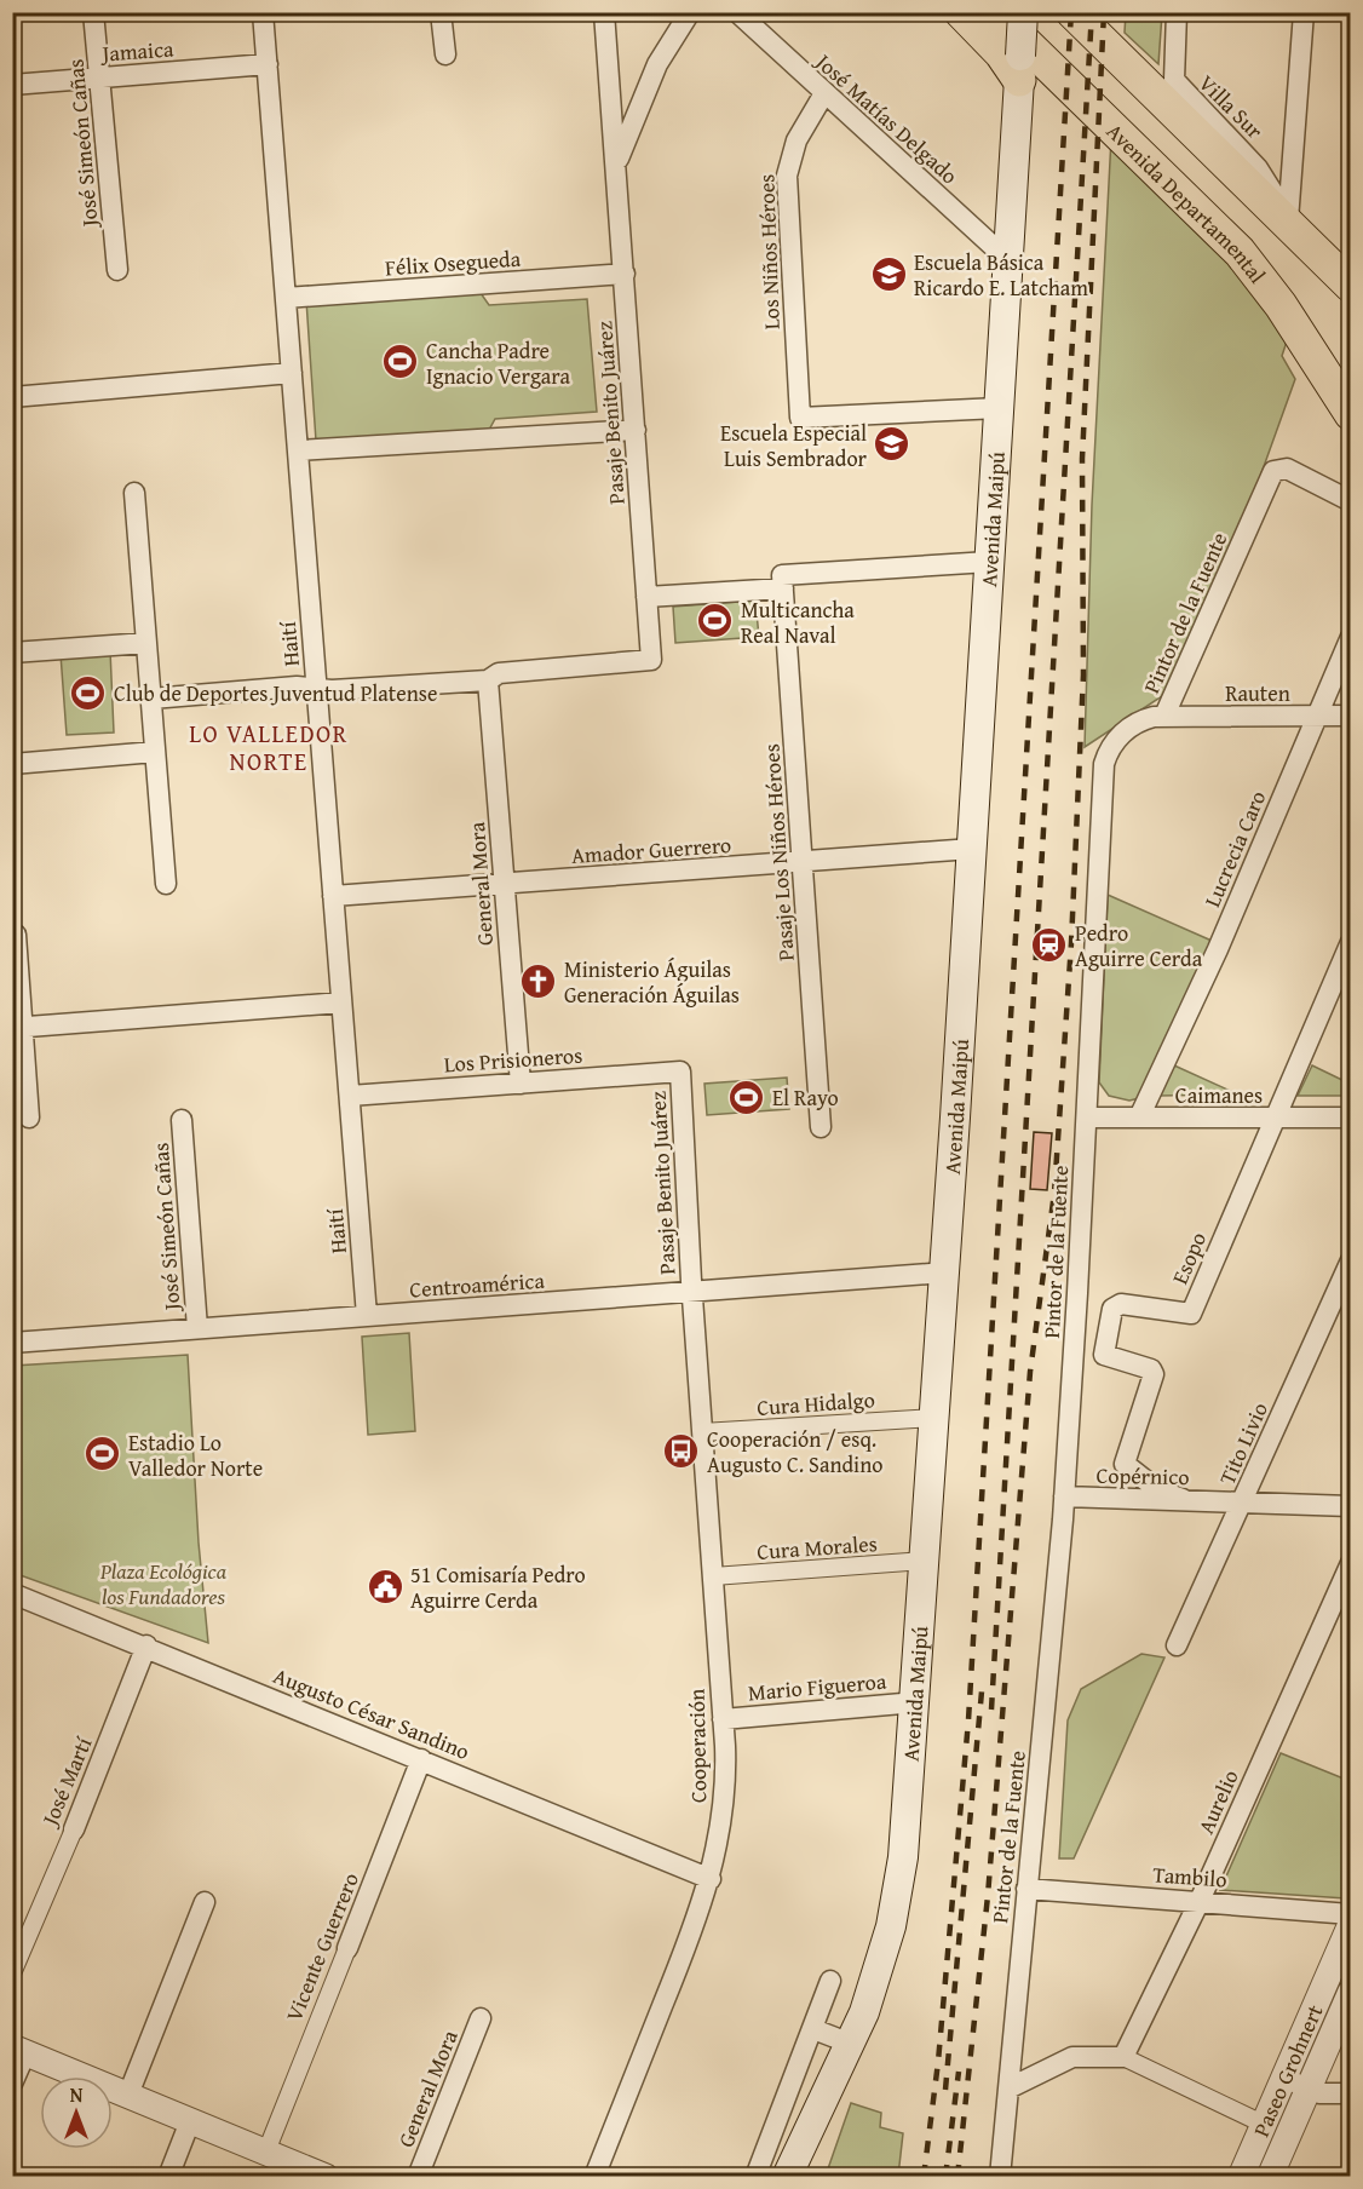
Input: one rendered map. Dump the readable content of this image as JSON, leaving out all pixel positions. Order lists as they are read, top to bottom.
{
  "streets": {
    "main road": ["Avenida Departamental", "Avenida Maipú"],
    "street": [
      "Jamaica",
      "Villa Sur",
      "José Matías Delgado",
      "José Simeón Cañas",
      "Los Niños Héroes",
      "Félix Osegueda",
      "Pasaje Benito Juárez",
      "Pintor de la Fuente",
      "Haití",
      "Rauten",
      "Lucrecia Caro",
      "Amador Guerrero",
      "Pasaje Los Niños Héroes",
      "General Mora",
      "Los Prisioneros",
      "Caimanes",
      "Esopo",
      "Centroamérica",
      "Cura Hidalgo",
      "Tito Livio",
      "Copérnico",
      "Cura Morales",
      "Mario Figueroa",
      "Augusto César Sandino",
      "Cooperación",
      "José Martí",
      "Aurelio",
      "Tambilo",
      "Vicente Guerrero",
      "Paseo Grohnert"
    ]
  },
  "crossings": [
    ["Jamaica", "José Simeón Cañas"],
    ["Jamaica", "Haití"],
    ["José Matías Delgado", "Los Niños Héroes"],
    ["José Matías Delgado", "Avenida Maipú"],
    ["José Simeón Cañas", "Centroamérica"],
    ["Los Niños Héroes", "Avenida Maipú"],
    ["Félix Osegueda", "Pasaje Benito Juárez"],
    ["Félix Osegueda", "Haití"],
    ["Pasaje Benito Juárez", "General Mora"],
    ["Pasaje Benito Juárez", "Los Prisioneros"],
    ["Pasaje Benito Juárez", "Centroamérica"],
    ["Pasaje Benito Juárez", "Cooperación"],
    ["Avenida Maipú", "Amador Guerrero"],
    ["Avenida Maipú", "Centroamérica"],
    ["Avenida Maipú", "Cura Hidalgo"],
    ["Avenida Maipú", "Cura Morales"],
    ["Avenida Maipú", "Mario Figueroa"],
    ["Pintor de la Fuente", "Rauten"],
    ["Pintor de la Fuente", "Caimanes"],
    ["Pintor de la Fuente", "Copérnico"],
    ["Pintor de la Fuente", "Tambilo"],
    ["Haití", "Amador Guerrero"],
    ["Haití", "Los Prisioneros"],
    ["Haití", "Centroamérica"],
    ["Rauten", "Lucrecia Caro"],
    ["Lucrecia Caro", "Caimanes"],
    ["Amador Guerrero", "Pasaje Los Niños Héroes"],
    ["Amador Guerrero", "General Mora"],
    ["General Mora", "Los Prisioneros"],
    ["Caimanes", "Esopo"],
    ["Esopo", "Copérnico"],
    ["Centroamérica", "Cooperación"],
    ["Cura Hidalgo", "Cooperación"],
    ["Tito Livio", "Copérnico"],
    ["Cura Morales", "Cooperación"],
    ["Mario Figueroa", "Cooperación"],
    ["Augusto César Sandino", "Cooperación"],
    ["Augusto César Sandino", "José Martí"],
    ["Augusto César Sandino", "Vicente Guerrero"],
    ["Aurelio", "Tambilo"]
  ],
  "districts": ["LO VALLEDOR NORTE"],
  "parks": ["Plaza Ecológica los Fundadores"],
  "places": {
    "school or university": ["Escuela Básica Ricardo E. Latcham", "Escuela Especial Luis Sembrador"],
    "sports": [
      "Cancha Padre Ignacio Vergara",
      "Multicancha Real Naval",
      "Club de Deportes Juventud Platense",
      "El Rayo",
      "Estadio Lo Valledor Norte"
    ],
    "station": ["Pedro Aguirre Cerda"],
    "church": ["Ministerio Águilas Generación Águilas"],
    "bus stop": ["Cooperación / esq. Augusto C. Sandino"],
    "public building": ["51 Comisaría Pedro Aguirre Cerda"]
  },
  "north": "top"
}
